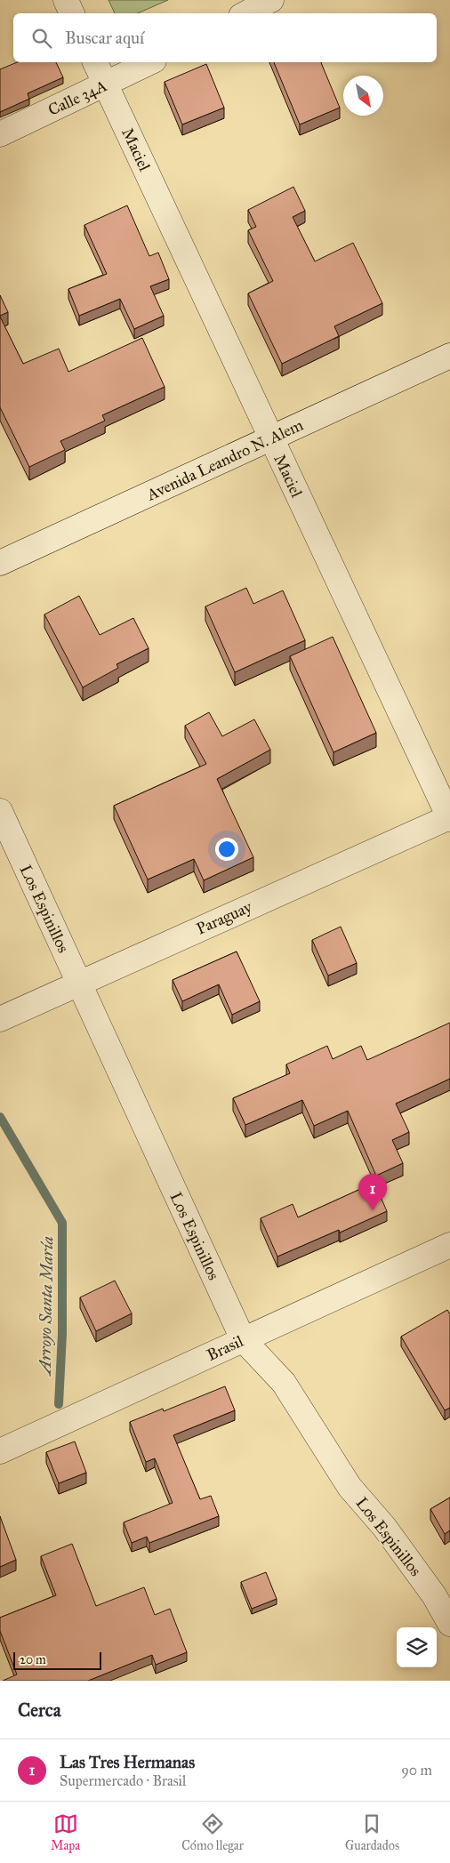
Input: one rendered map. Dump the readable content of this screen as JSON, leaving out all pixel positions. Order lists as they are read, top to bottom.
{
  "streets": {
    "street": [
      "Calle 34A",
      "Maciel",
      "Avenida Leandro N. Alem",
      "Los Espinillos",
      "Paraguay",
      "Brasil"
    ]
  },
  "crossings": [
    ["Calle 34A", "Maciel"],
    ["Maciel", "Avenida Leandro N. Alem"],
    ["Maciel", "Paraguay"],
    ["Los Espinillos", "Paraguay"],
    ["Los Espinillos", "Brasil"]
  ],
  "water": ["Arroyo Santa María"],
  "scale_bar": "20 m",
  "north": "bottom right",
  "page": {
    "search": "Buscar aquí",
    "pins": "1",
    "scale": "20 m",
    "heading": "Cerca",
    "list": [
      {
        "mark": "1",
        "name": "Las Tres Hermanas",
        "note": "Supermercado · Brasil",
        "value": "90 m"
      }
    ],
    "nav": ["Mapa", "Cómo llegar", "Guardados"]
  }
}
